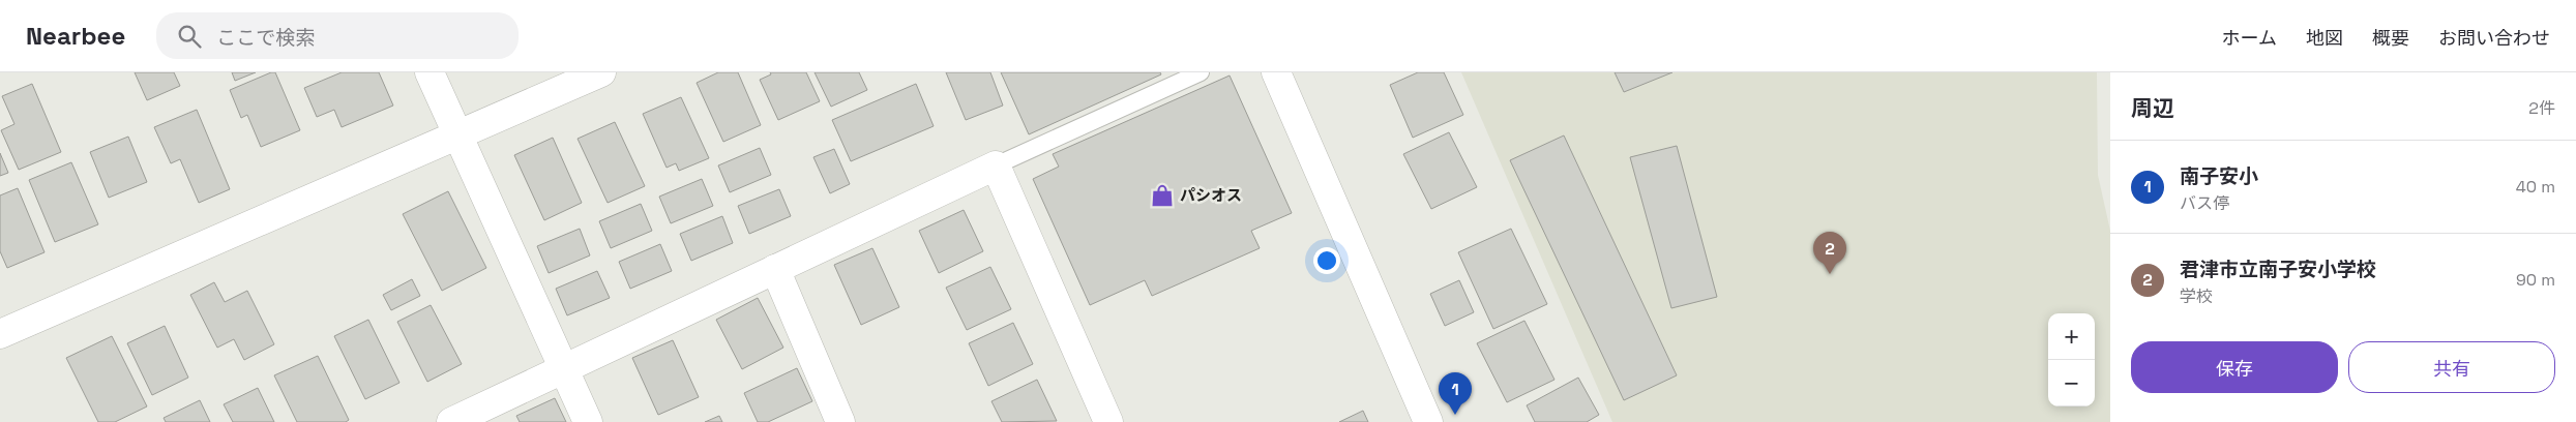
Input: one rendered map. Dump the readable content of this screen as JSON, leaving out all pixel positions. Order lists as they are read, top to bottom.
{
  "places": {
    "shop": ["パシオス"]
  },
  "page": {
    "header": "Nearbee",
    "search": "ここで検索",
    "nav": [
      "ホーム",
      "地図",
      "概要",
      "お問い合わせ"
    ],
    "heading": ["周辺", "2件"],
    "list": [
      {
        "mark": "1",
        "name": "南子安小",
        "note": "バス停",
        "value": "40 m"
      },
      {
        "mark": "2",
        "name": "君津市立南子安小学校",
        "note": "学校",
        "value": "90 m"
      }
    ],
    "pins": ["2", "1"],
    "map_buttons": ["+", "−"],
    "buttons": ["保存", "共有"]
  }
}
